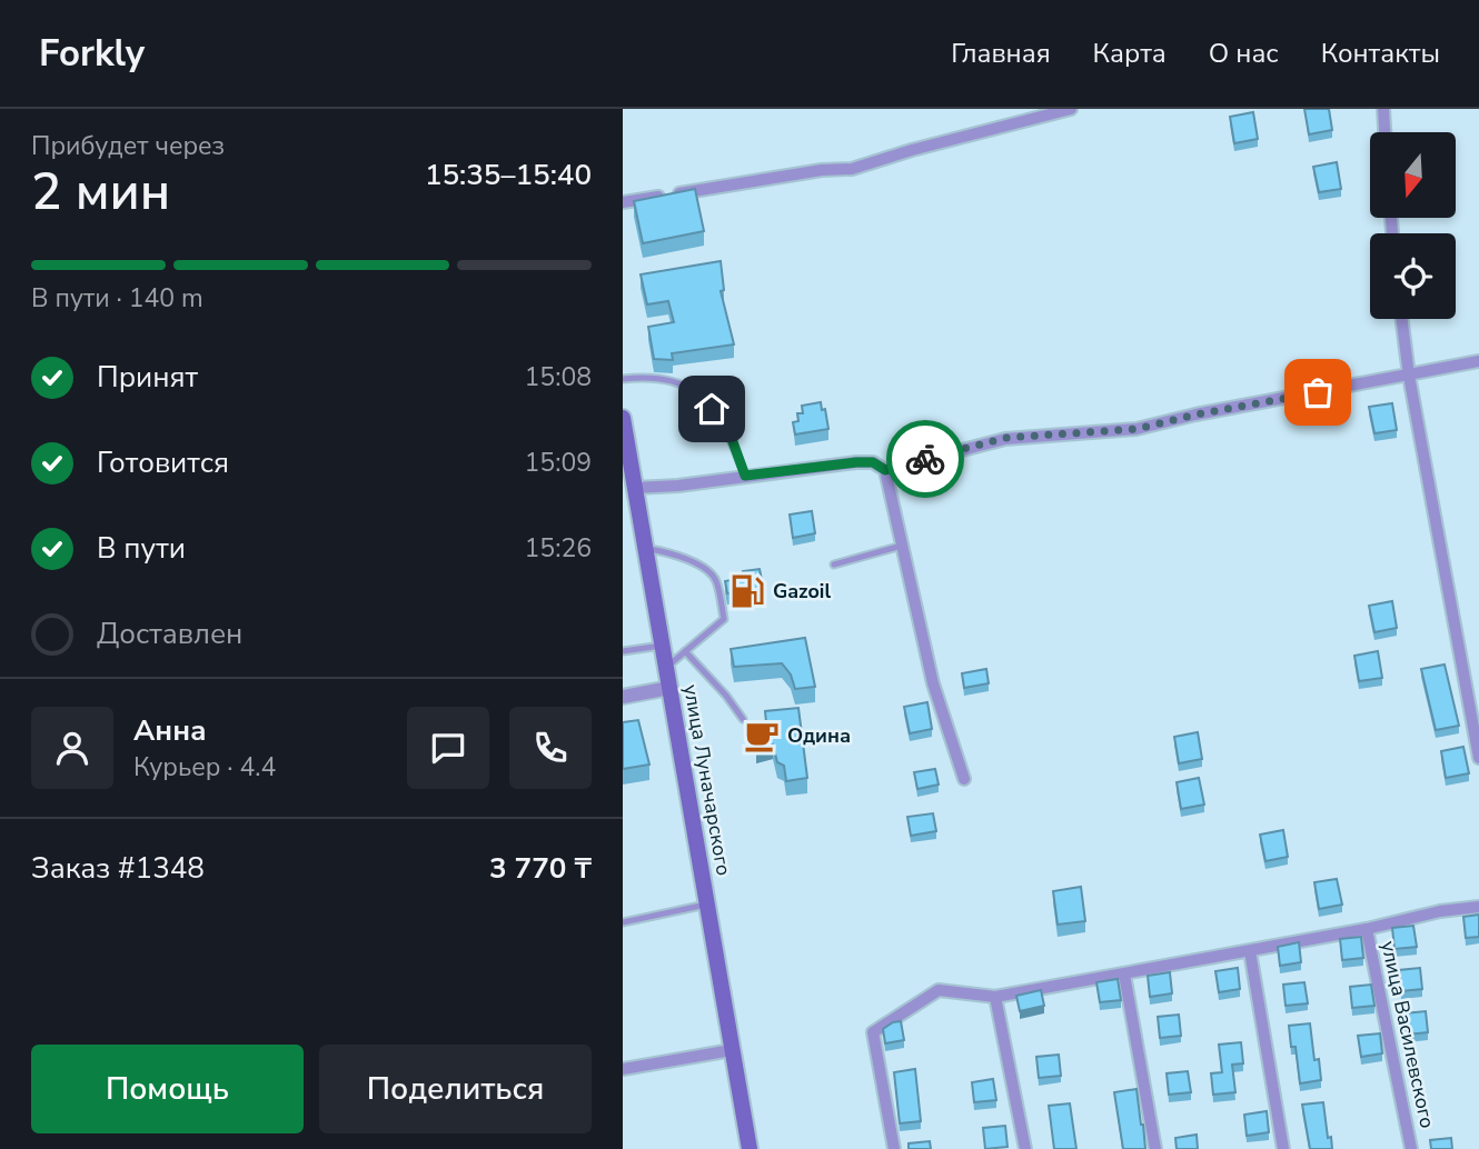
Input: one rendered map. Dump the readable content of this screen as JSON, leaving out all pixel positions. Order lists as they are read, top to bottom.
{
  "streets": {
    "main road": ["улица Луначарского"],
    "street": ["улица Василевского"]
  },
  "places": {
    "fuel station": ["Gazoil"],
    "cafe": ["Одина"]
  },
  "north": "bottom",
  "page": {
    "header": "Forkly",
    "nav": [
      "Главная",
      "Карта",
      "О нас",
      "Контакты"
    ],
    "heading": ["2 мин", "Прибудет через", "15:35–15:40"],
    "panel": [
      "Анна",
      "Курьер · 4.4",
      "Заказ #1348",
      "3 770 ₸"
    ],
    "bar": "В пути · 140 m",
    "list": [
      ["Принят", "15:08"],
      ["Готовится", "15:09"],
      ["В пути", "15:26"],
      "Доставлен"
    ],
    "buttons": ["Помощь", "Поделиться"]
  }
}
